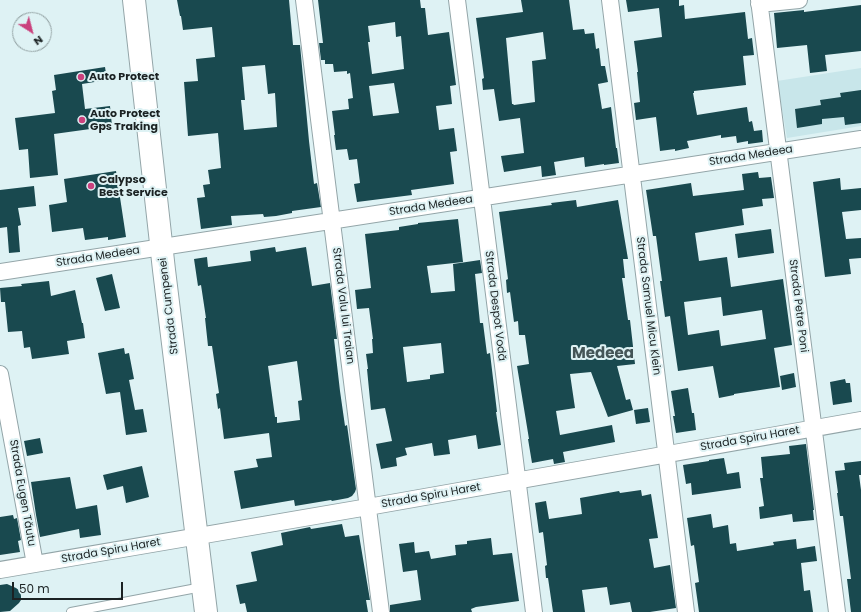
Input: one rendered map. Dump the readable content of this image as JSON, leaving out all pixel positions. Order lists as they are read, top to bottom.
{
  "streets": {
    "main road": ["Strada Cumpenei"],
    "street": [
      "Strada Medeea",
      "Strada Valu lui Traian",
      "Strada Despot Vodă",
      "Strada Samuel Micu Klein",
      "Strada Petre Poni",
      "Strada Spiru Haret",
      "Strada Eugen Tăutu"
    ]
  },
  "crossings": [
    ["Strada Medeea", "Strada Cumpenei"],
    ["Strada Medeea", "Strada Valu lui Traian"],
    ["Strada Medeea", "Strada Despot Vodă"],
    ["Strada Medeea", "Strada Samuel Micu Klein"],
    ["Strada Medeea", "Strada Petre Poni"],
    ["Strada Cumpenei", "Strada Spiru Haret"],
    ["Strada Valu lui Traian", "Strada Spiru Haret"],
    ["Strada Despot Vodă", "Strada Spiru Haret"],
    ["Strada Samuel Micu Klein", "Strada Spiru Haret"],
    ["Strada Petre Poni", "Strada Spiru Haret"],
    ["Strada Spiru Haret", "Strada Eugen Tăutu"]
  ],
  "districts": ["Medeea"],
  "places": ["Auto Protect", "Auto Protect Gps Traking", "Calypso Best Service"],
  "scale_bar": "50 m",
  "north": "bottom right"
}
